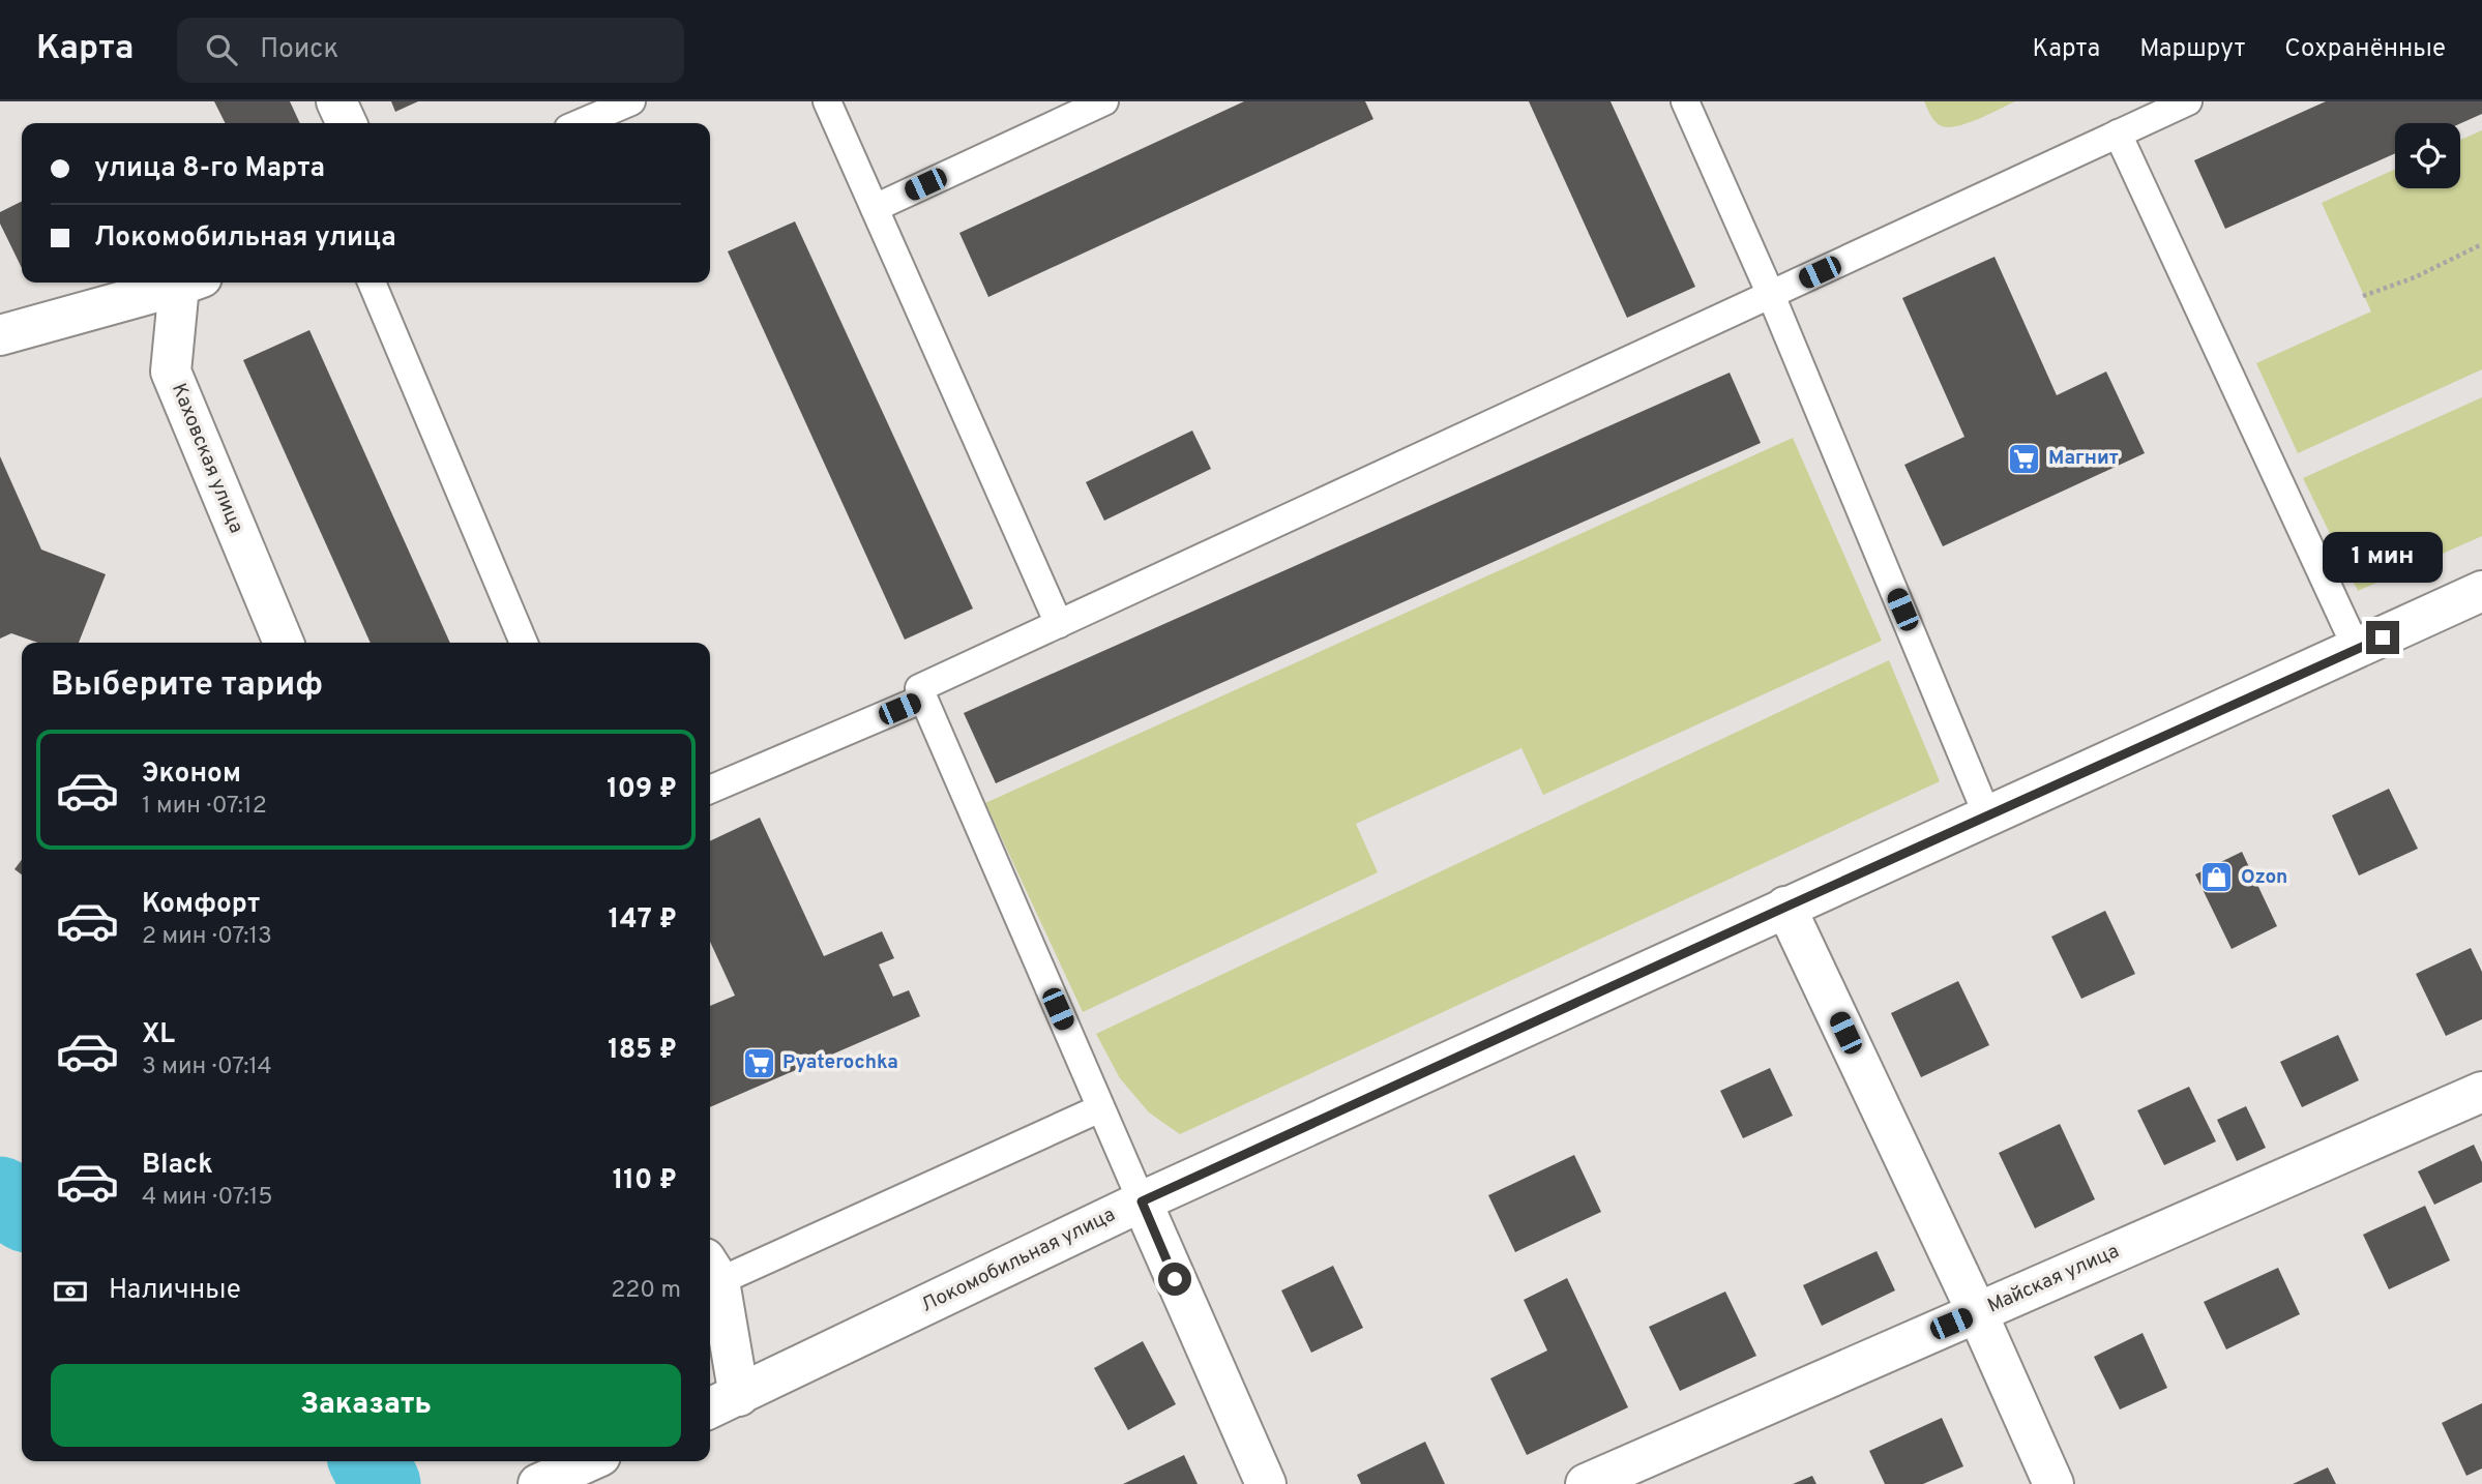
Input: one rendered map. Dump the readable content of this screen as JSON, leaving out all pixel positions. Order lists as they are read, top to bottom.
{
  "streets": {
    "street": ["Каховская улица", "Локомобильная улица", "Майская улица"]
  },
  "places": {
    "supermarket": ["Магнит", "Pyaterochka"],
    "shop": ["Ozon"]
  },
  "page": {
    "header": "Карта",
    "search": "Поиск",
    "nav": ["Карта", "Маршрут", "Сохранённые"],
    "banner": ["улица 8-го Марта", "Локомобильная улица"],
    "bubble": "1 мин",
    "heading": "Выберите тариф",
    "list": [
      {
        "name": "Эконом",
        "note": "1 мин · 07:12",
        "value": "109 ₽"
      },
      {
        "name": "Комфорт",
        "note": "2 мин · 07:13",
        "value": "147 ₽"
      },
      {
        "name": "XL",
        "note": "3 мин · 07:14",
        "value": "185 ₽"
      },
      {
        "name": "Black",
        "note": "4 мин · 07:15",
        "value": "110 ₽"
      }
    ],
    "pay": ["Наличные", "220 m"],
    "buttons": "Заказать"
  }
}
